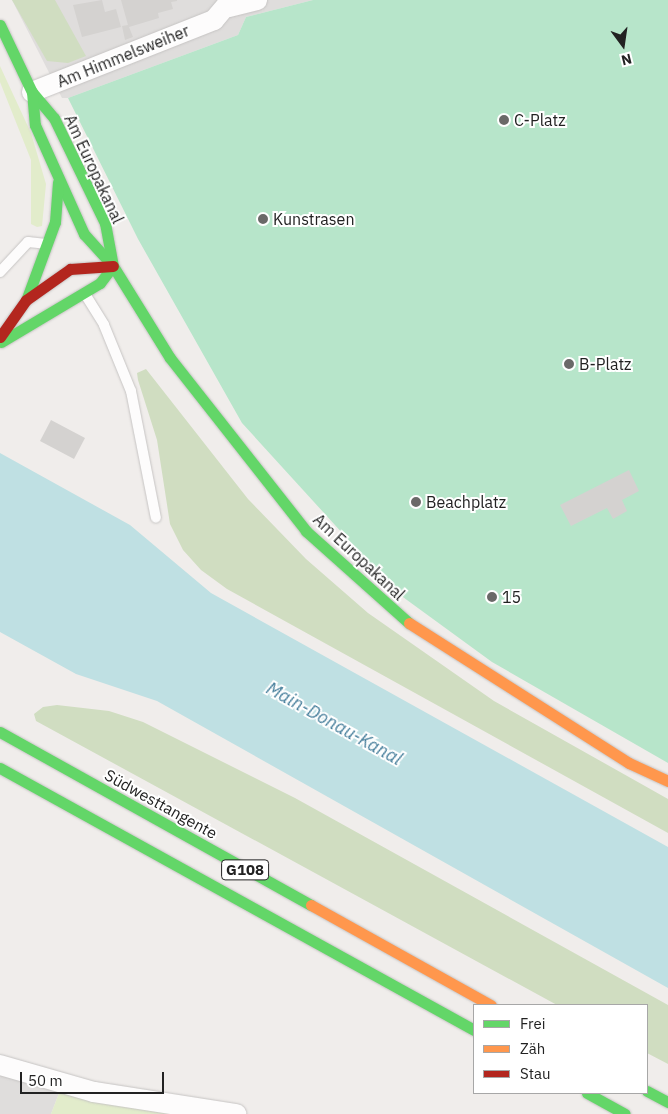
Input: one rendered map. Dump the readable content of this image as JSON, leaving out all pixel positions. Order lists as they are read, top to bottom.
{
  "streets": {
    "main road": ["Am Europakanal", "Südwesttangente", "G108"],
    "street": ["Am Himmelsweiher"]
  },
  "crossings": [
    ["Am Himmelsweiher", "Am Europakanal"]
  ],
  "water": ["Main-Donau-Kanal"],
  "places": [
    "C-Platz",
    "Kunstrasen",
    "B-Platz",
    "Beachplatz",
    "15"
  ],
  "legend": ["Frei", "Zäh", "Stau"],
  "scale_bar": "50 m",
  "north": "bottom"
}
